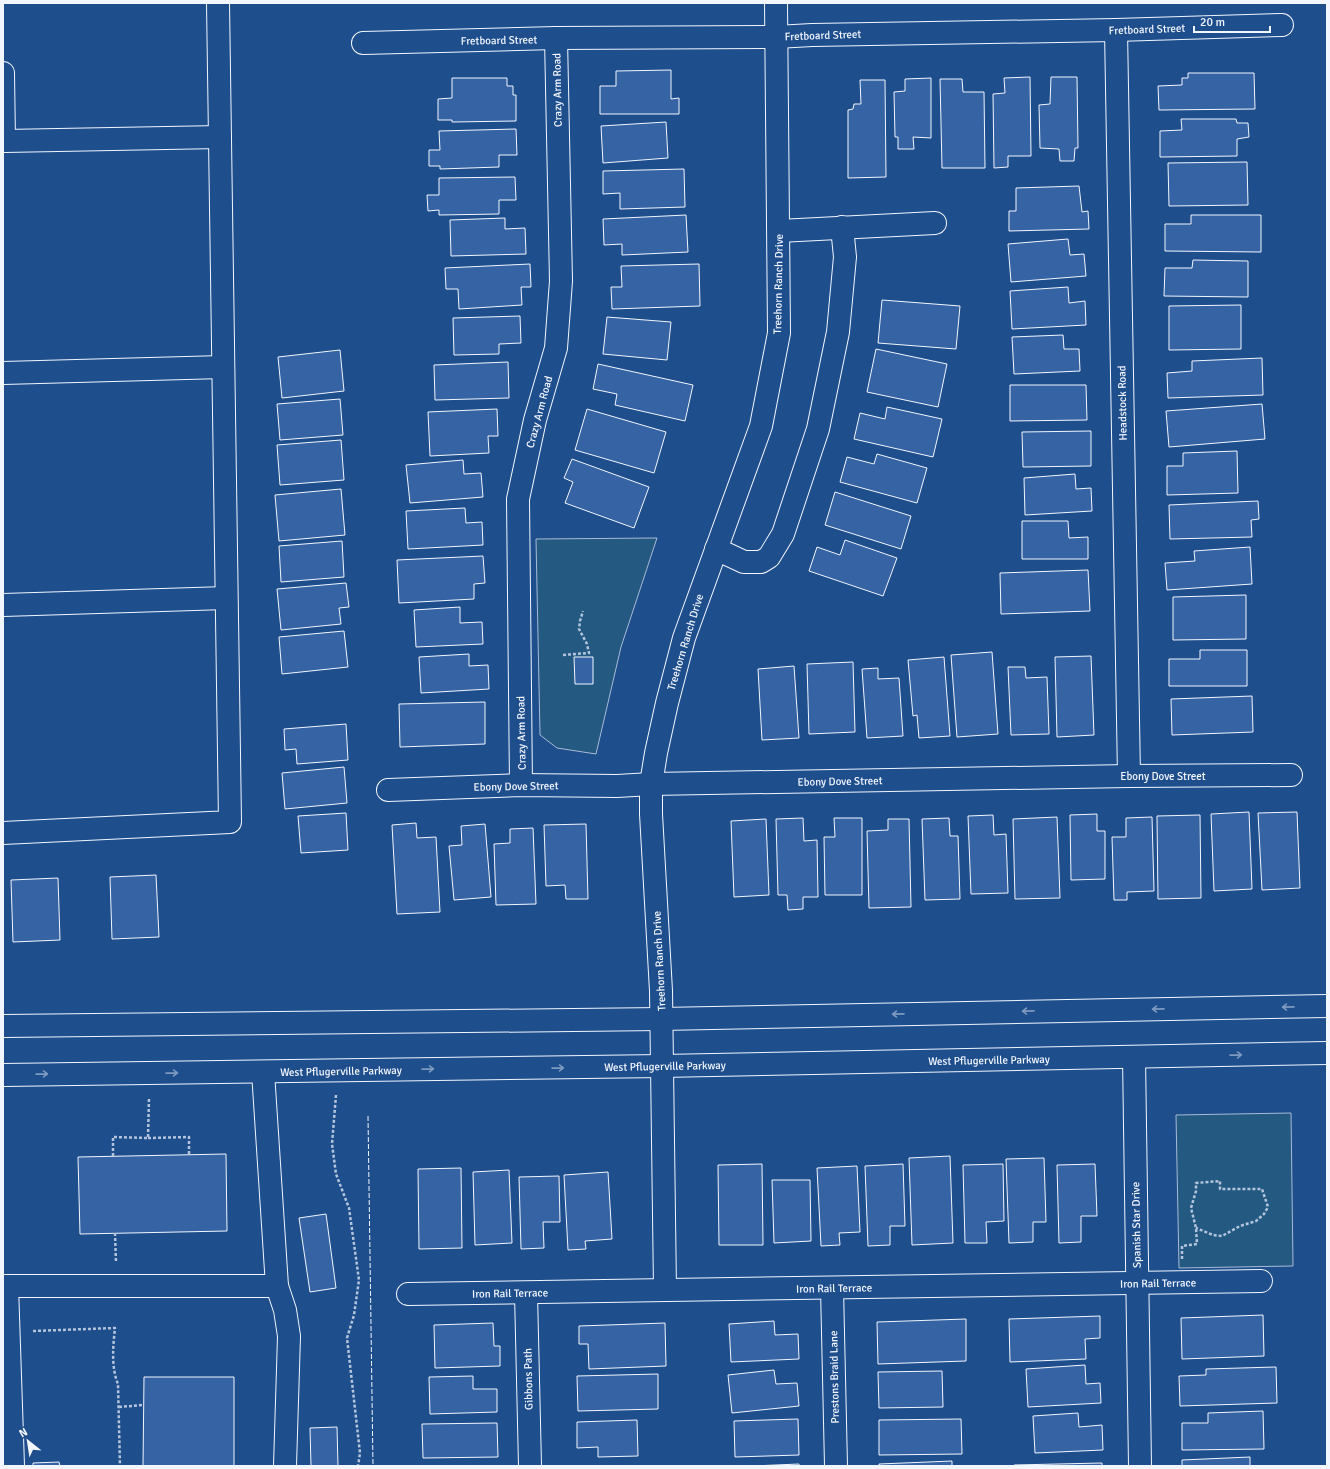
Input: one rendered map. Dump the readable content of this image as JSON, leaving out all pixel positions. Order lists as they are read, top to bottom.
{
  "streets": {
    "street": [
      "Fretboard Street",
      "Crazy Arm Road",
      "Treehorn Ranch Drive",
      "Headstock Road",
      "Ebony Dove Street",
      "West Pflugerville Parkway",
      "Spanish Star Drive",
      "Iron Rail Terrace",
      "Prestons Braid Lane",
      "Gibbons Path"
    ]
  },
  "crossings": [
    ["Fretboard Street", "Crazy Arm Road"],
    ["Fretboard Street", "Treehorn Ranch Drive"],
    ["Fretboard Street", "Headstock Road"],
    ["Crazy Arm Road", "Ebony Dove Street"],
    ["Treehorn Ranch Drive", "Ebony Dove Street"],
    ["Treehorn Ranch Drive", "West Pflugerville Parkway"],
    ["Treehorn Ranch Drive", "Iron Rail Terrace"],
    ["Headstock Road", "Ebony Dove Street"],
    ["West Pflugerville Parkway", "Spanish Star Drive"],
    ["Spanish Star Drive", "Iron Rail Terrace"],
    ["Iron Rail Terrace", "Prestons Braid Lane"],
    ["Iron Rail Terrace", "Gibbons Path"]
  ],
  "scale_bar": "20 m",
  "north": "top left"
}
